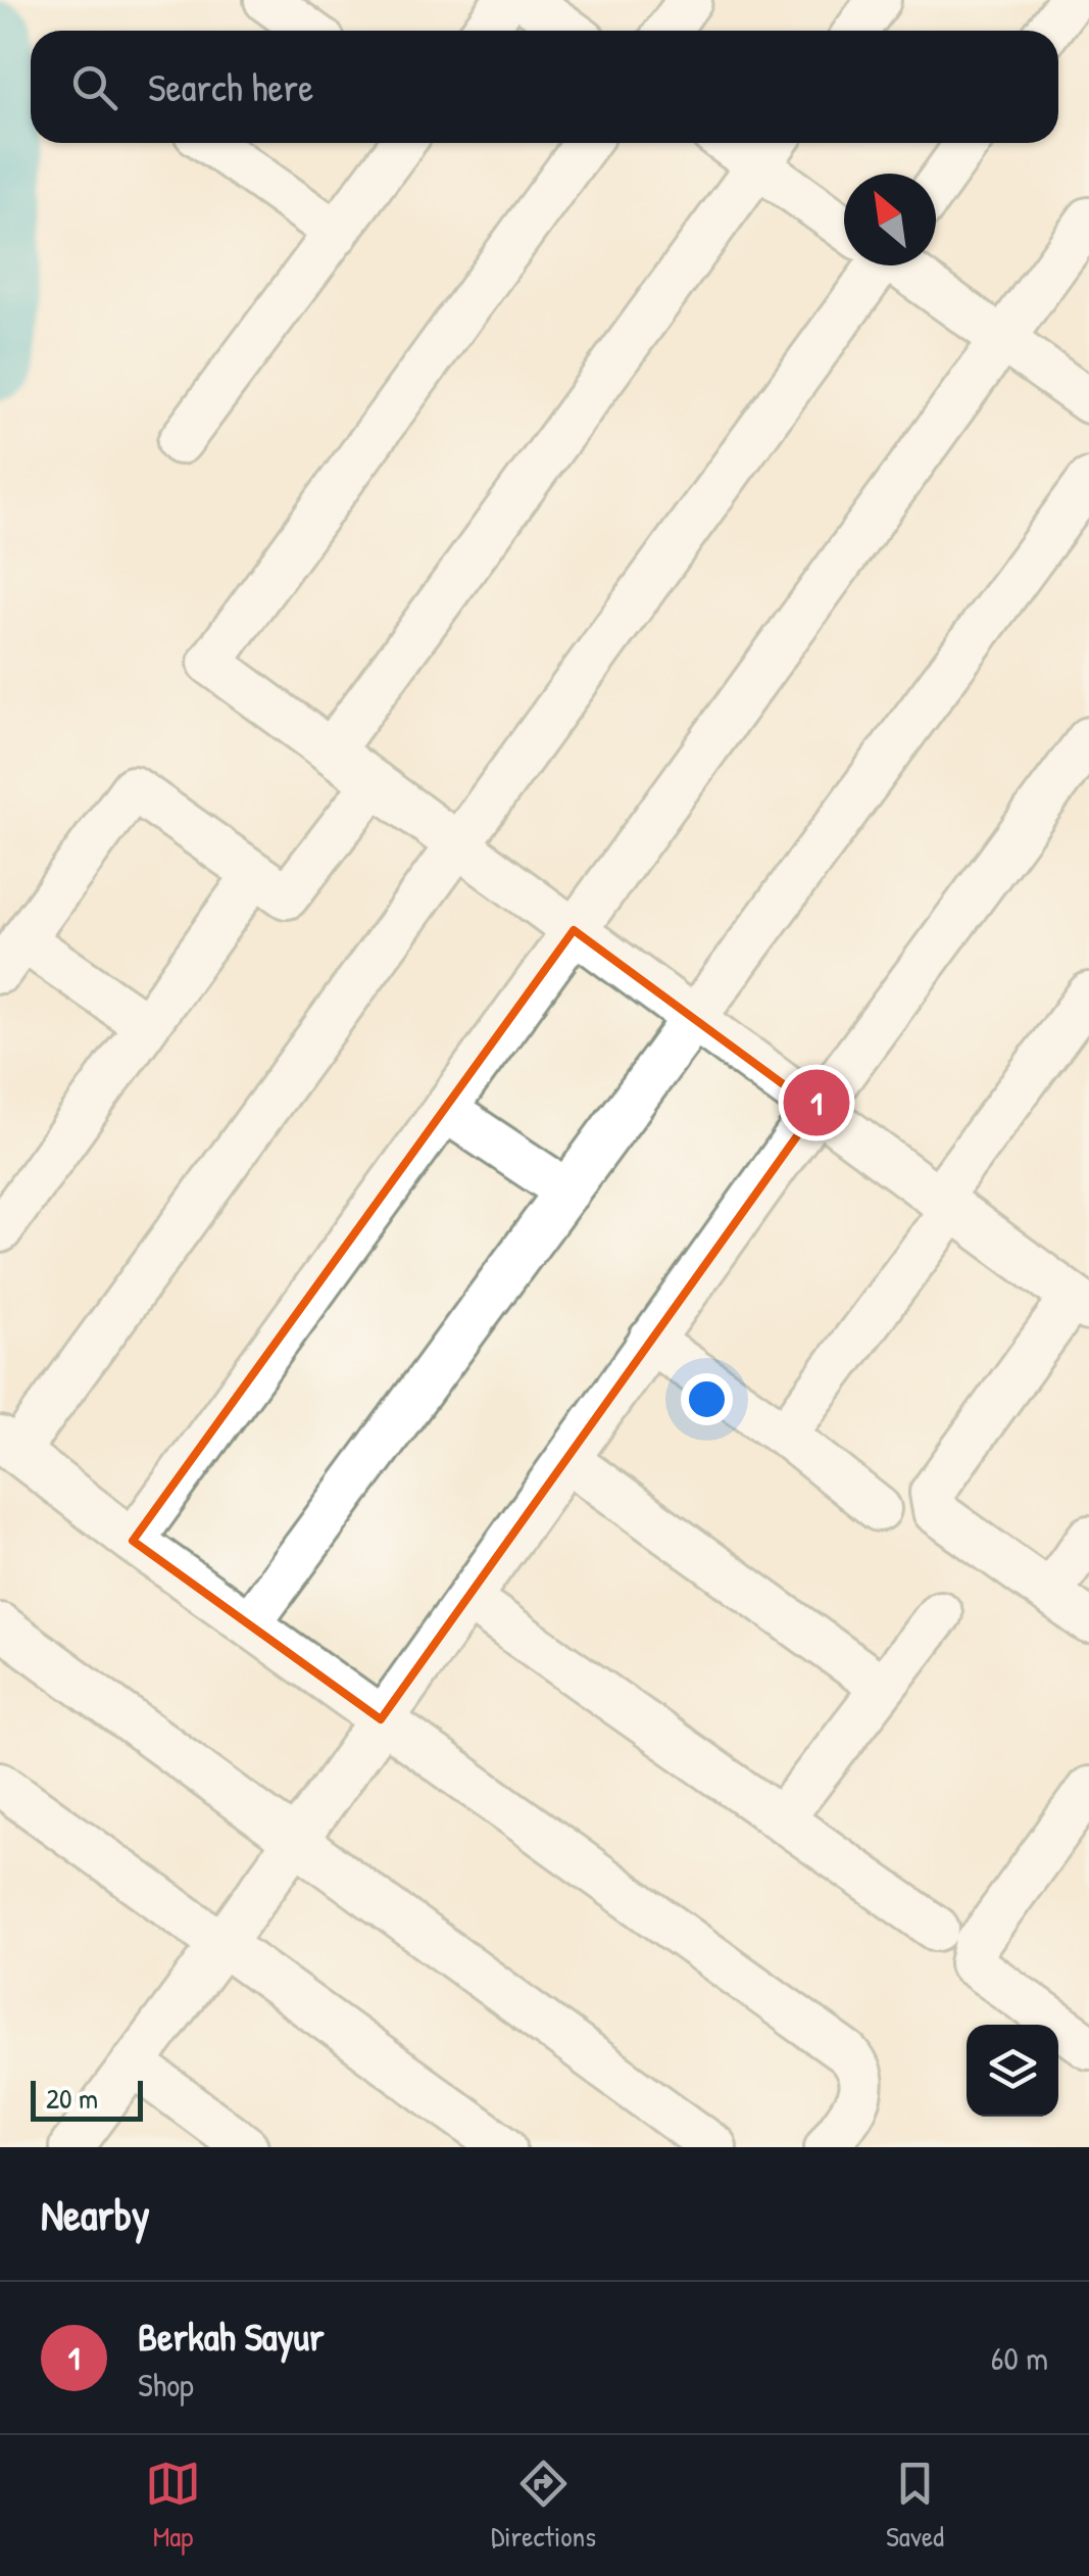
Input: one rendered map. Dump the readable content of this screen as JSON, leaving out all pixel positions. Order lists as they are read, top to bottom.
{
  "scale_bar": "20 m",
  "north": "top left",
  "page": {
    "search": "Search here",
    "pins": "1",
    "scale": "20 m",
    "heading": "Nearby",
    "list": [
      {
        "mark": "1",
        "name": "Berkah Sayur",
        "note": "Shop",
        "value": "60 m"
      }
    ],
    "nav": ["Map", "Directions", "Saved"]
  }
}
